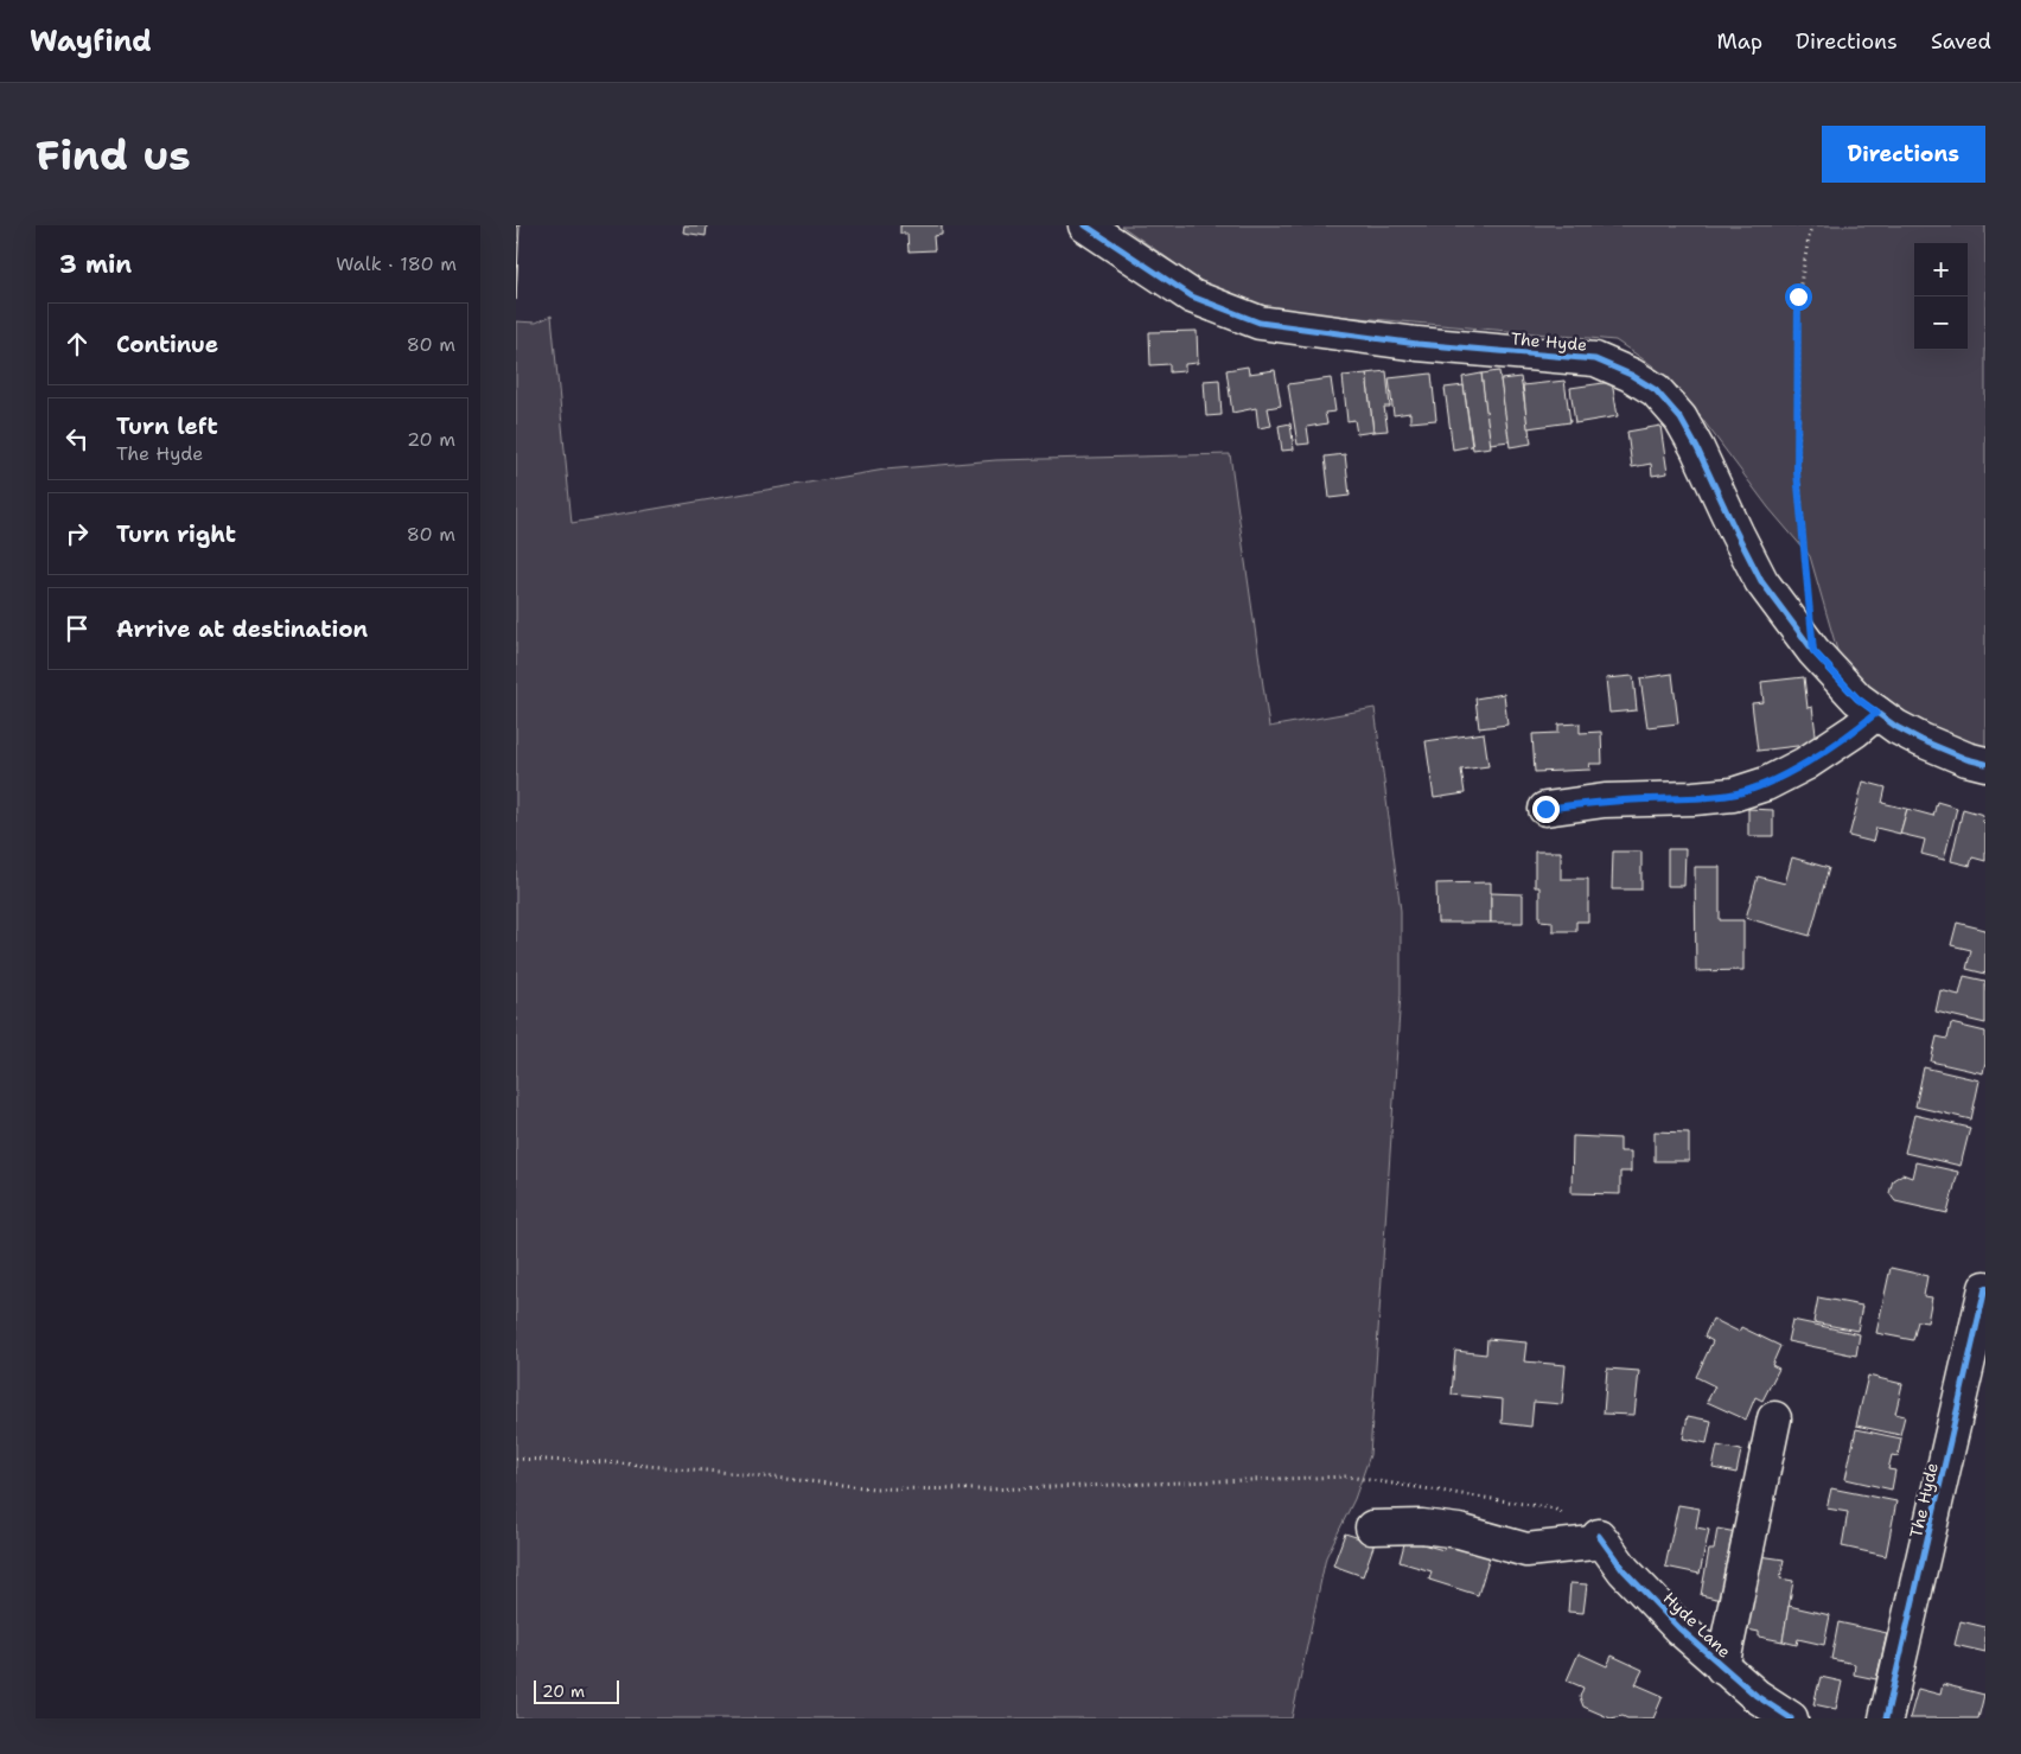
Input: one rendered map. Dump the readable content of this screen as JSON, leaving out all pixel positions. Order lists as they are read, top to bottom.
{
  "streets": {
    "street": ["The Hyde", "Hyde Lane"]
  },
  "scale_bar": "20 m",
  "page": {
    "header": "Wayfind",
    "nav": ["Map", "Directions", "Saved"],
    "buttons": "Directions",
    "title": "Find us",
    "heading": ["3 min", "Walk · 180 m"],
    "map_buttons": ["+", "−"],
    "list": [
      ["Continue", "80 m"],
      ["Turn left", "The Hyde", "20 m"],
      ["Turn right", "80 m"],
      "Arrive at destination"
    ],
    "scale": "20 m"
  }
}
